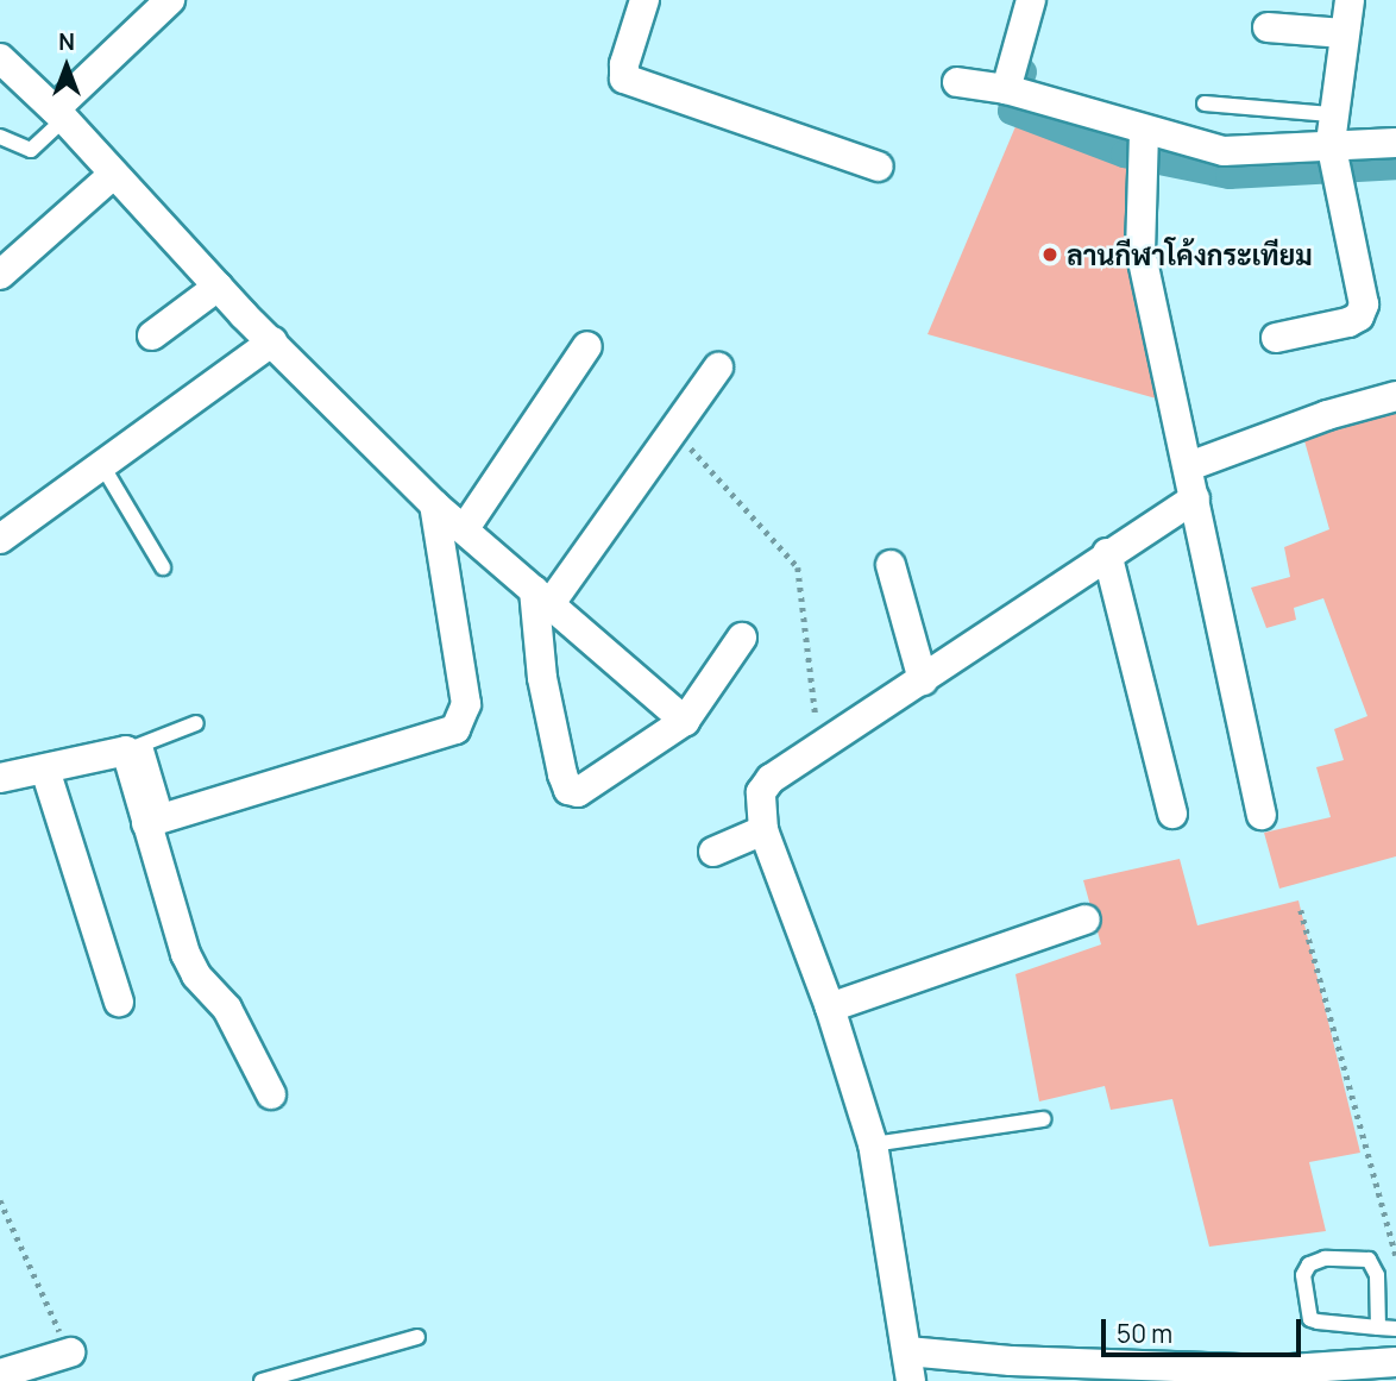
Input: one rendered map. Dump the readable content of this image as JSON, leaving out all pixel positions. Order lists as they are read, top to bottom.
{
  "places": ["ลานกีฬาโค้งกระเทียม"],
  "scale_bar": "50 m",
  "north": "top"
}
